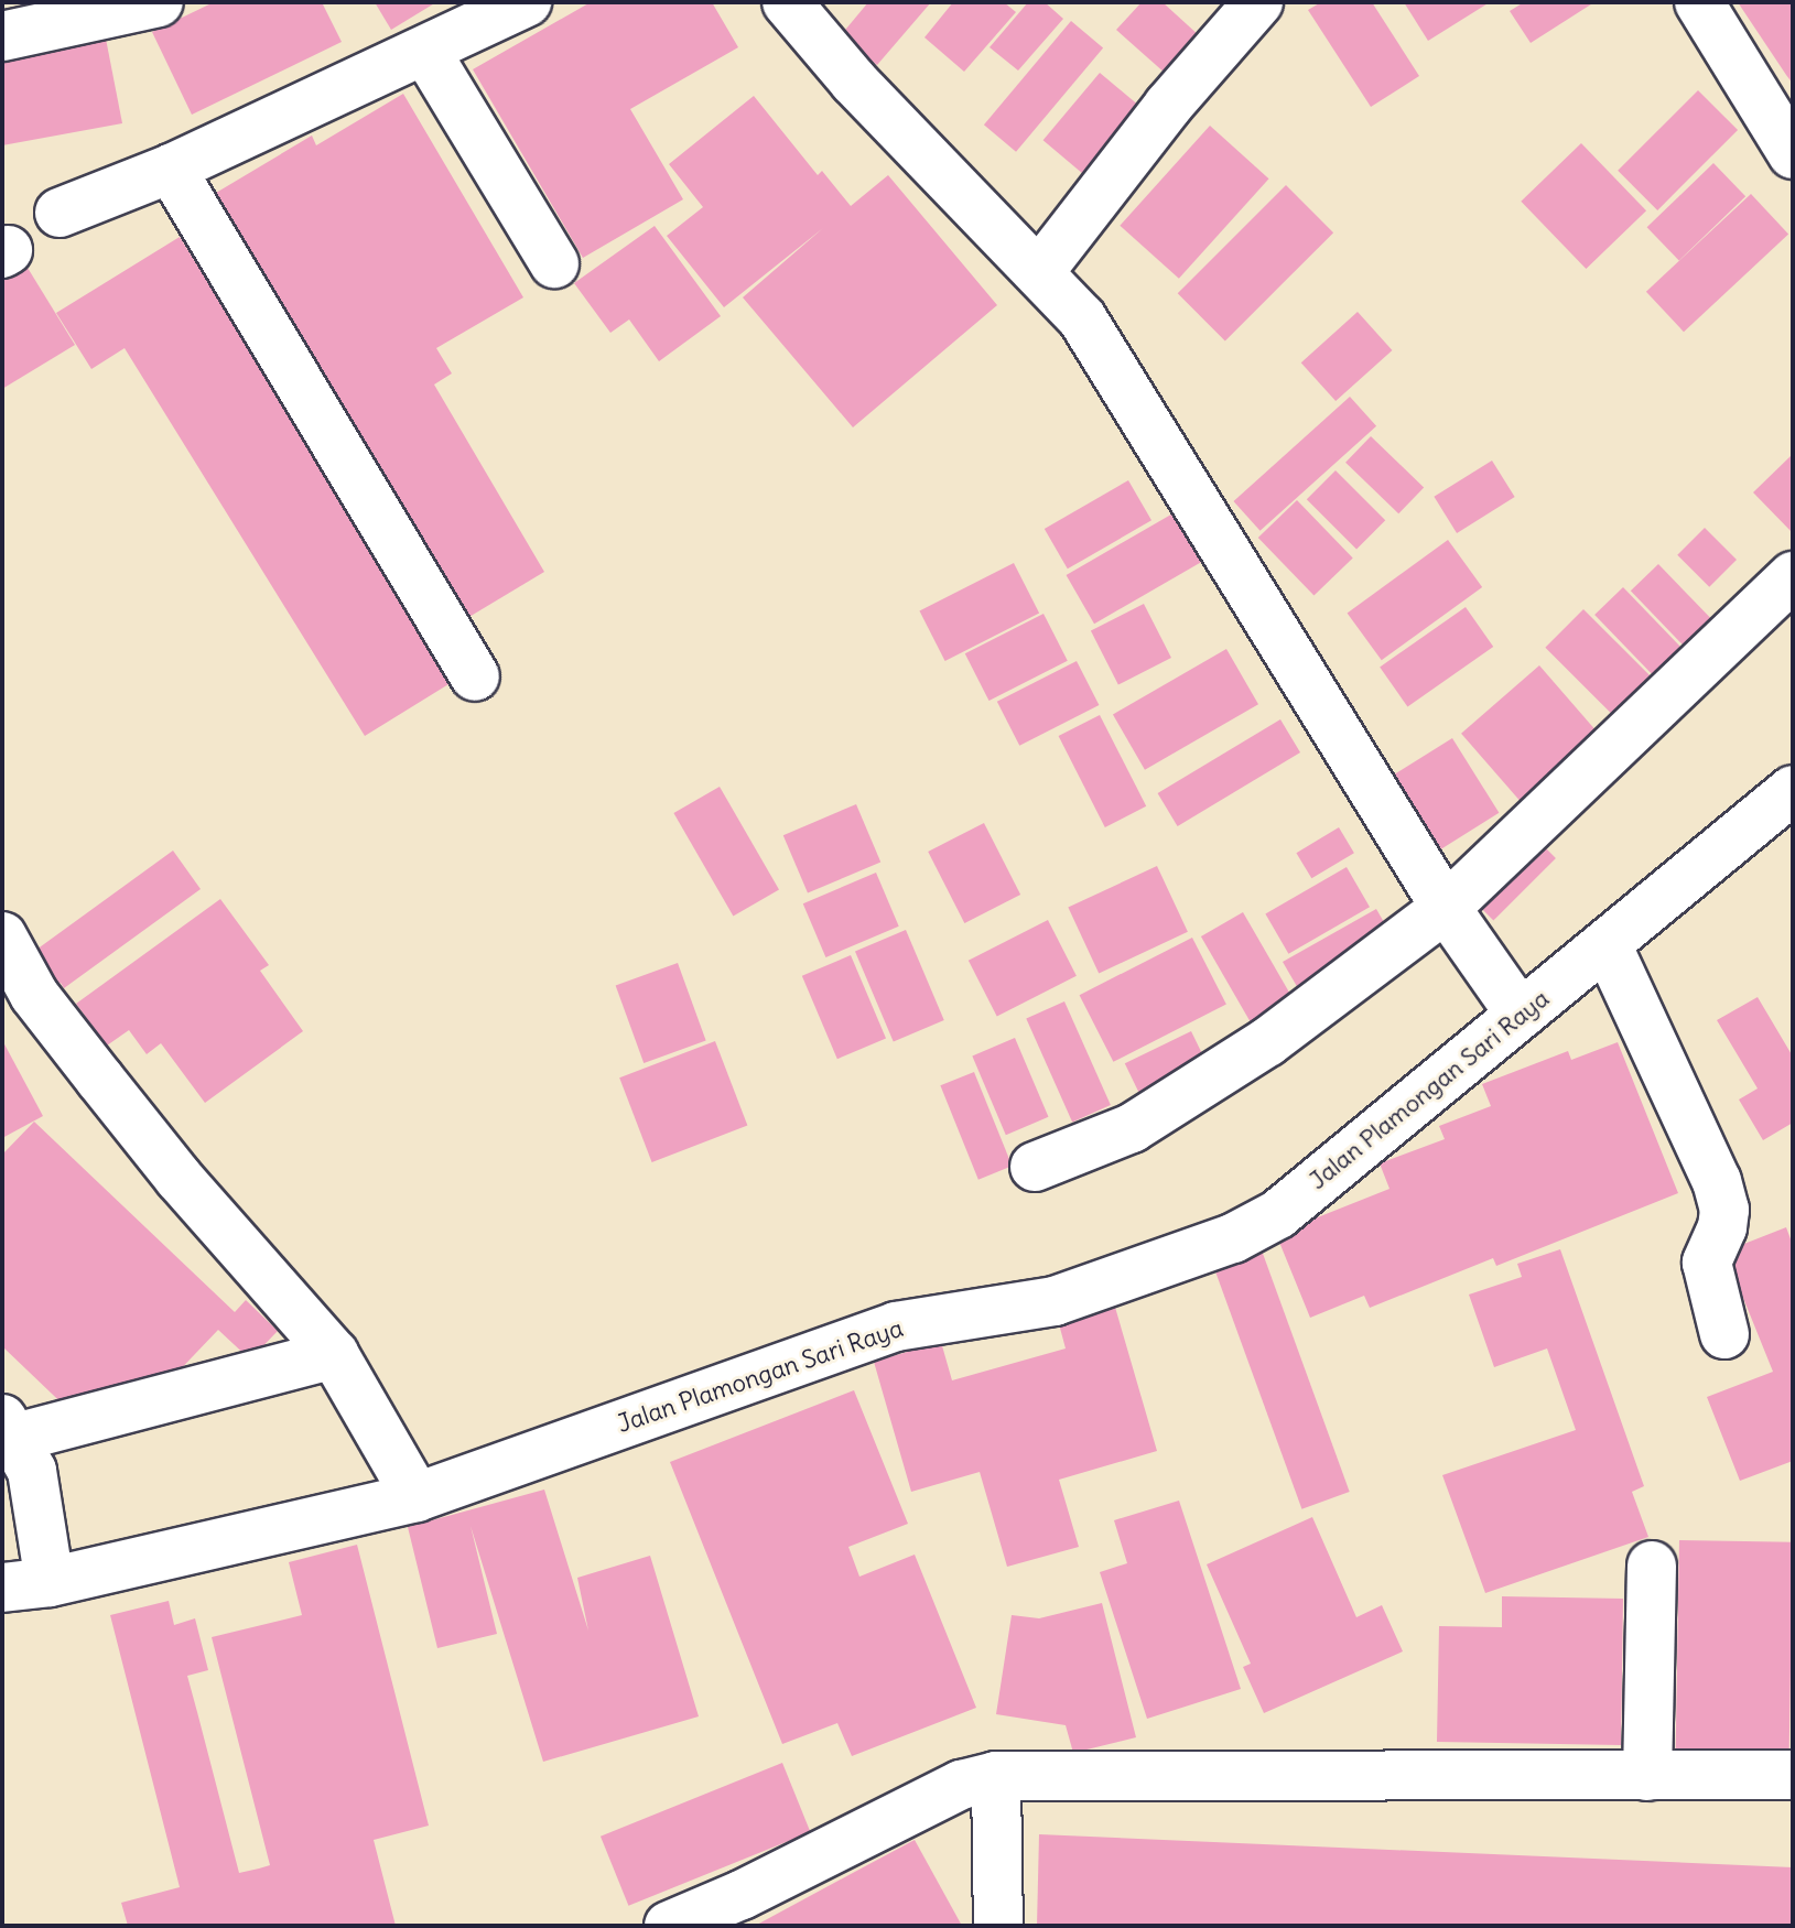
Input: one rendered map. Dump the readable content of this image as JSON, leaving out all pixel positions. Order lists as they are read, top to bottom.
{
  "streets": {
    "street": ["Jalan Plamongan Sari Raya"]
  }
}
